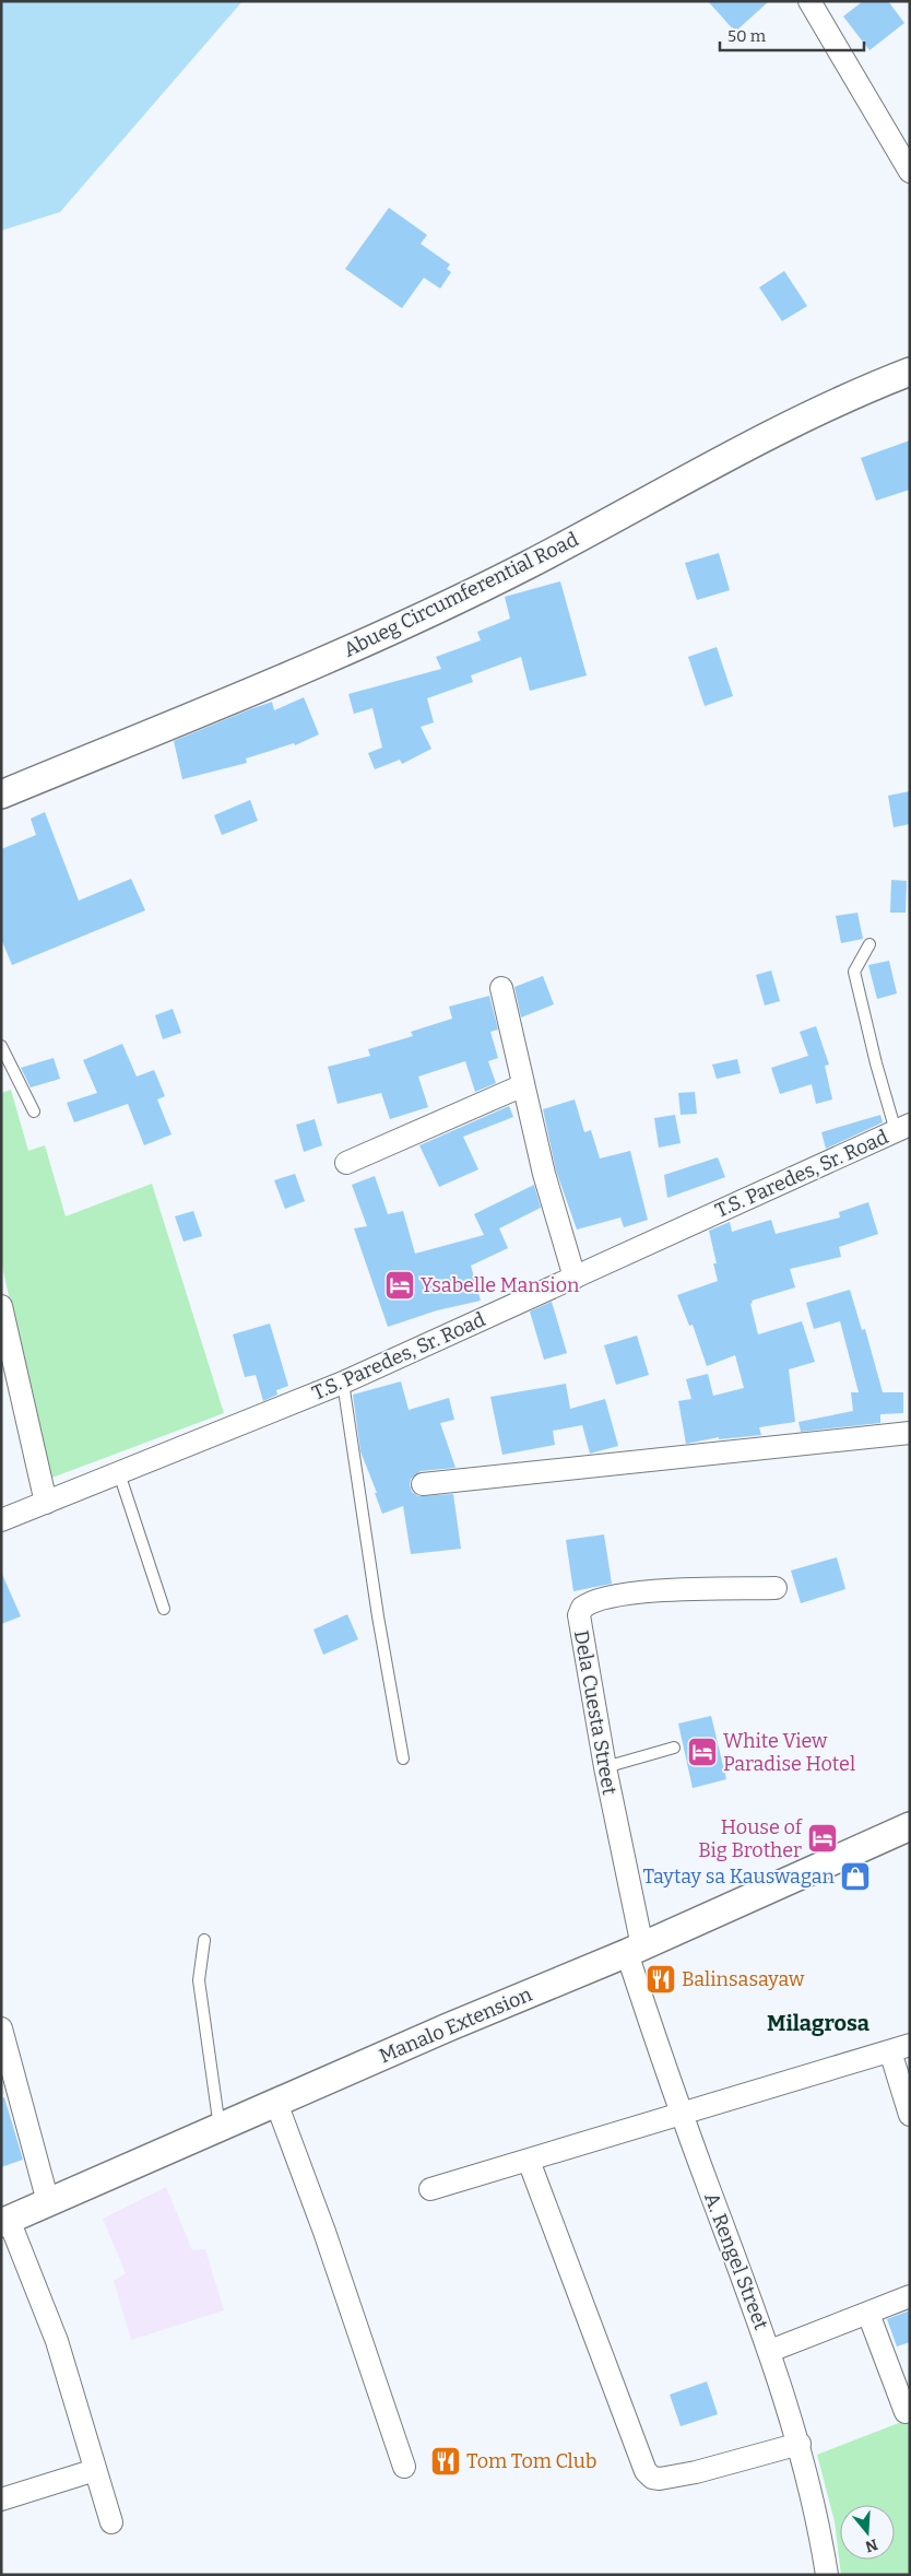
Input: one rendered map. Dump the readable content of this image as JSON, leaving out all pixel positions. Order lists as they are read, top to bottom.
{
  "streets": {
    "street": [
      "Abueg Circumferential Road",
      "T.S. Paredes, Sr. Road",
      "Dela Cuesta Street",
      "Manalo Extension",
      "A. Rengel Street"
    ]
  },
  "crossings": [
    ["Dela Cuesta Street", "Manalo Extension"],
    ["Dela Cuesta Street", "A. Rengel Street"],
    ["Manalo Extension", "A. Rengel Street"]
  ],
  "districts": ["Milagrosa"],
  "places": {
    "hotel": ["Ysabelle Mansion", "White View Paradise Hotel", "House of Big Brother"],
    "shop": ["Taytay sa Kauswagan"],
    "restaurant": ["Balinsasayaw", "Tom Tom Club"]
  },
  "scale_bar": "50 m",
  "north": "bottom"
}
